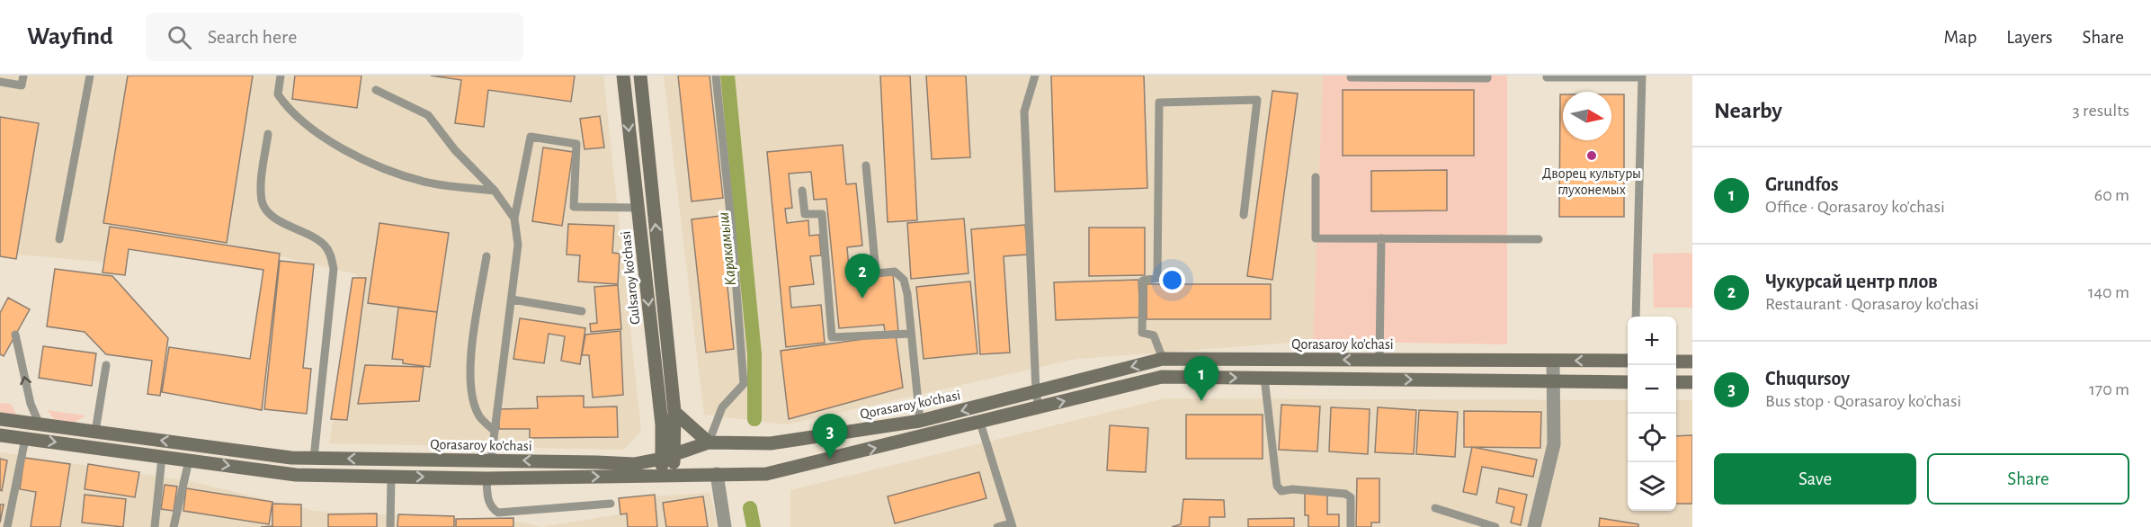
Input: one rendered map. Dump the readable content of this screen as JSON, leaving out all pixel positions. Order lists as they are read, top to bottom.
{
  "streets": {
    "main road": ["Gulsaroy ko'chasi", "Qorasaroy ko'chasi"]
  },
  "crossings": [
    ["Gulsaroy ko'chasi", "Qorasaroy ko'chasi"]
  ],
  "water": ["Каракамыш"],
  "places": ["Дворец культуры глухонемых"],
  "north": "right",
  "page": {
    "header": "Wayfind",
    "search": "Search here",
    "nav": ["Map", "Layers", "Share"],
    "heading": ["Nearby", "3 results"],
    "list": [
      {
        "mark": "1",
        "name": "Grundfos",
        "note": "Office · Qorasaroy ko'chasi",
        "value": "60 m"
      },
      {
        "mark": "2",
        "name": "Чукурсай центр плов",
        "note": "Restaurant · Qorasaroy ko'chasi",
        "value": "140 m"
      },
      {
        "mark": "3",
        "name": "Chuqursoy",
        "note": "Bus stop · Qorasaroy ko'chasi",
        "value": "170 m"
      }
    ],
    "pins": ["2", "1", "3"],
    "map_buttons": ["+", "−"],
    "buttons": ["Save", "Share"]
  }
}
